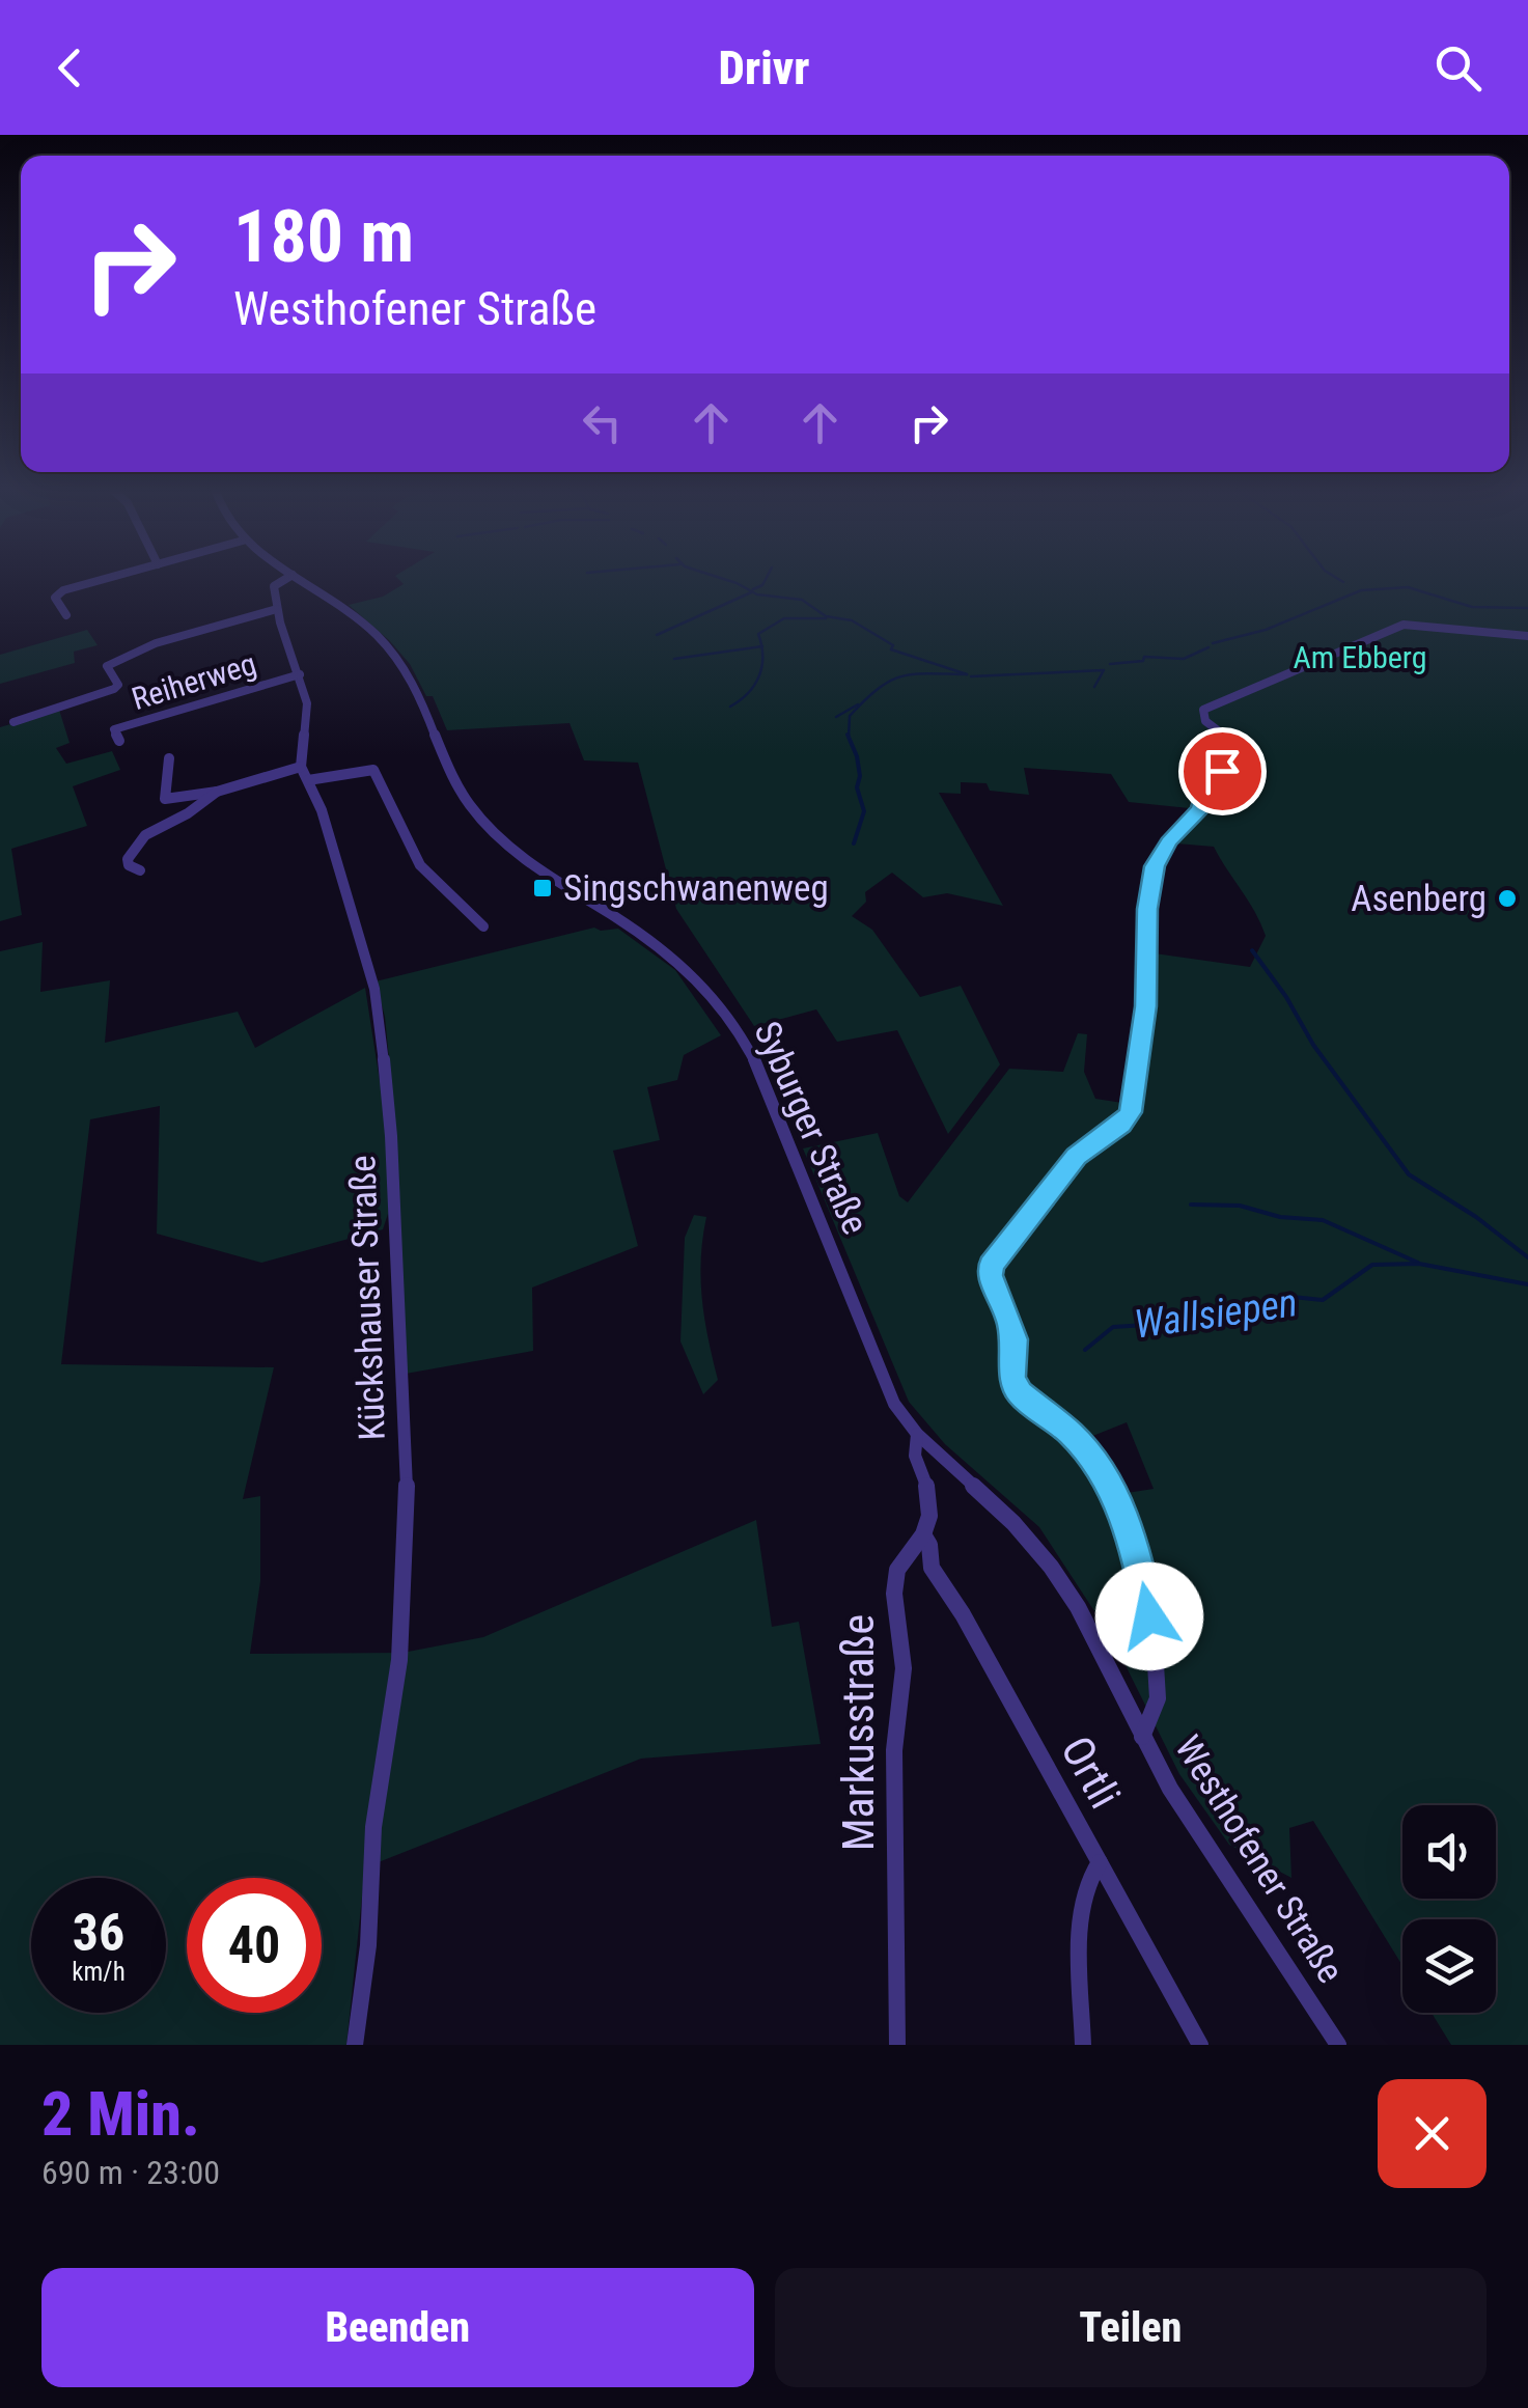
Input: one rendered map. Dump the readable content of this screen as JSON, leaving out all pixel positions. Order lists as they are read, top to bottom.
{
  "streets": {
    "street": [
      "Reiherweg",
      "Syburger Straße",
      "Kückshauser Straße",
      "Markusstraße",
      "Ortli",
      "Westhofener Straße"
    ]
  },
  "crossings": [
    ["Reiherweg", "Kückshauser Straße"],
    ["Syburger Straße", "Westhofener Straße"],
    ["Markusstraße", "Ortli"]
  ],
  "water": ["Wallsiepen"],
  "parks": ["Am Ebberg"],
  "places": {
    "transit": ["Singschwanenweg"],
    "other": ["Asenberg"]
  },
  "page": {
    "header": "Drivr",
    "turn": ["180 m", "Westhofener Straße"],
    "speed": "36 km/h",
    "limit": "40",
    "heading": ["2 Min.", "690 m · 23:00"],
    "buttons": ["Beenden", "Teilen"]
  }
}
